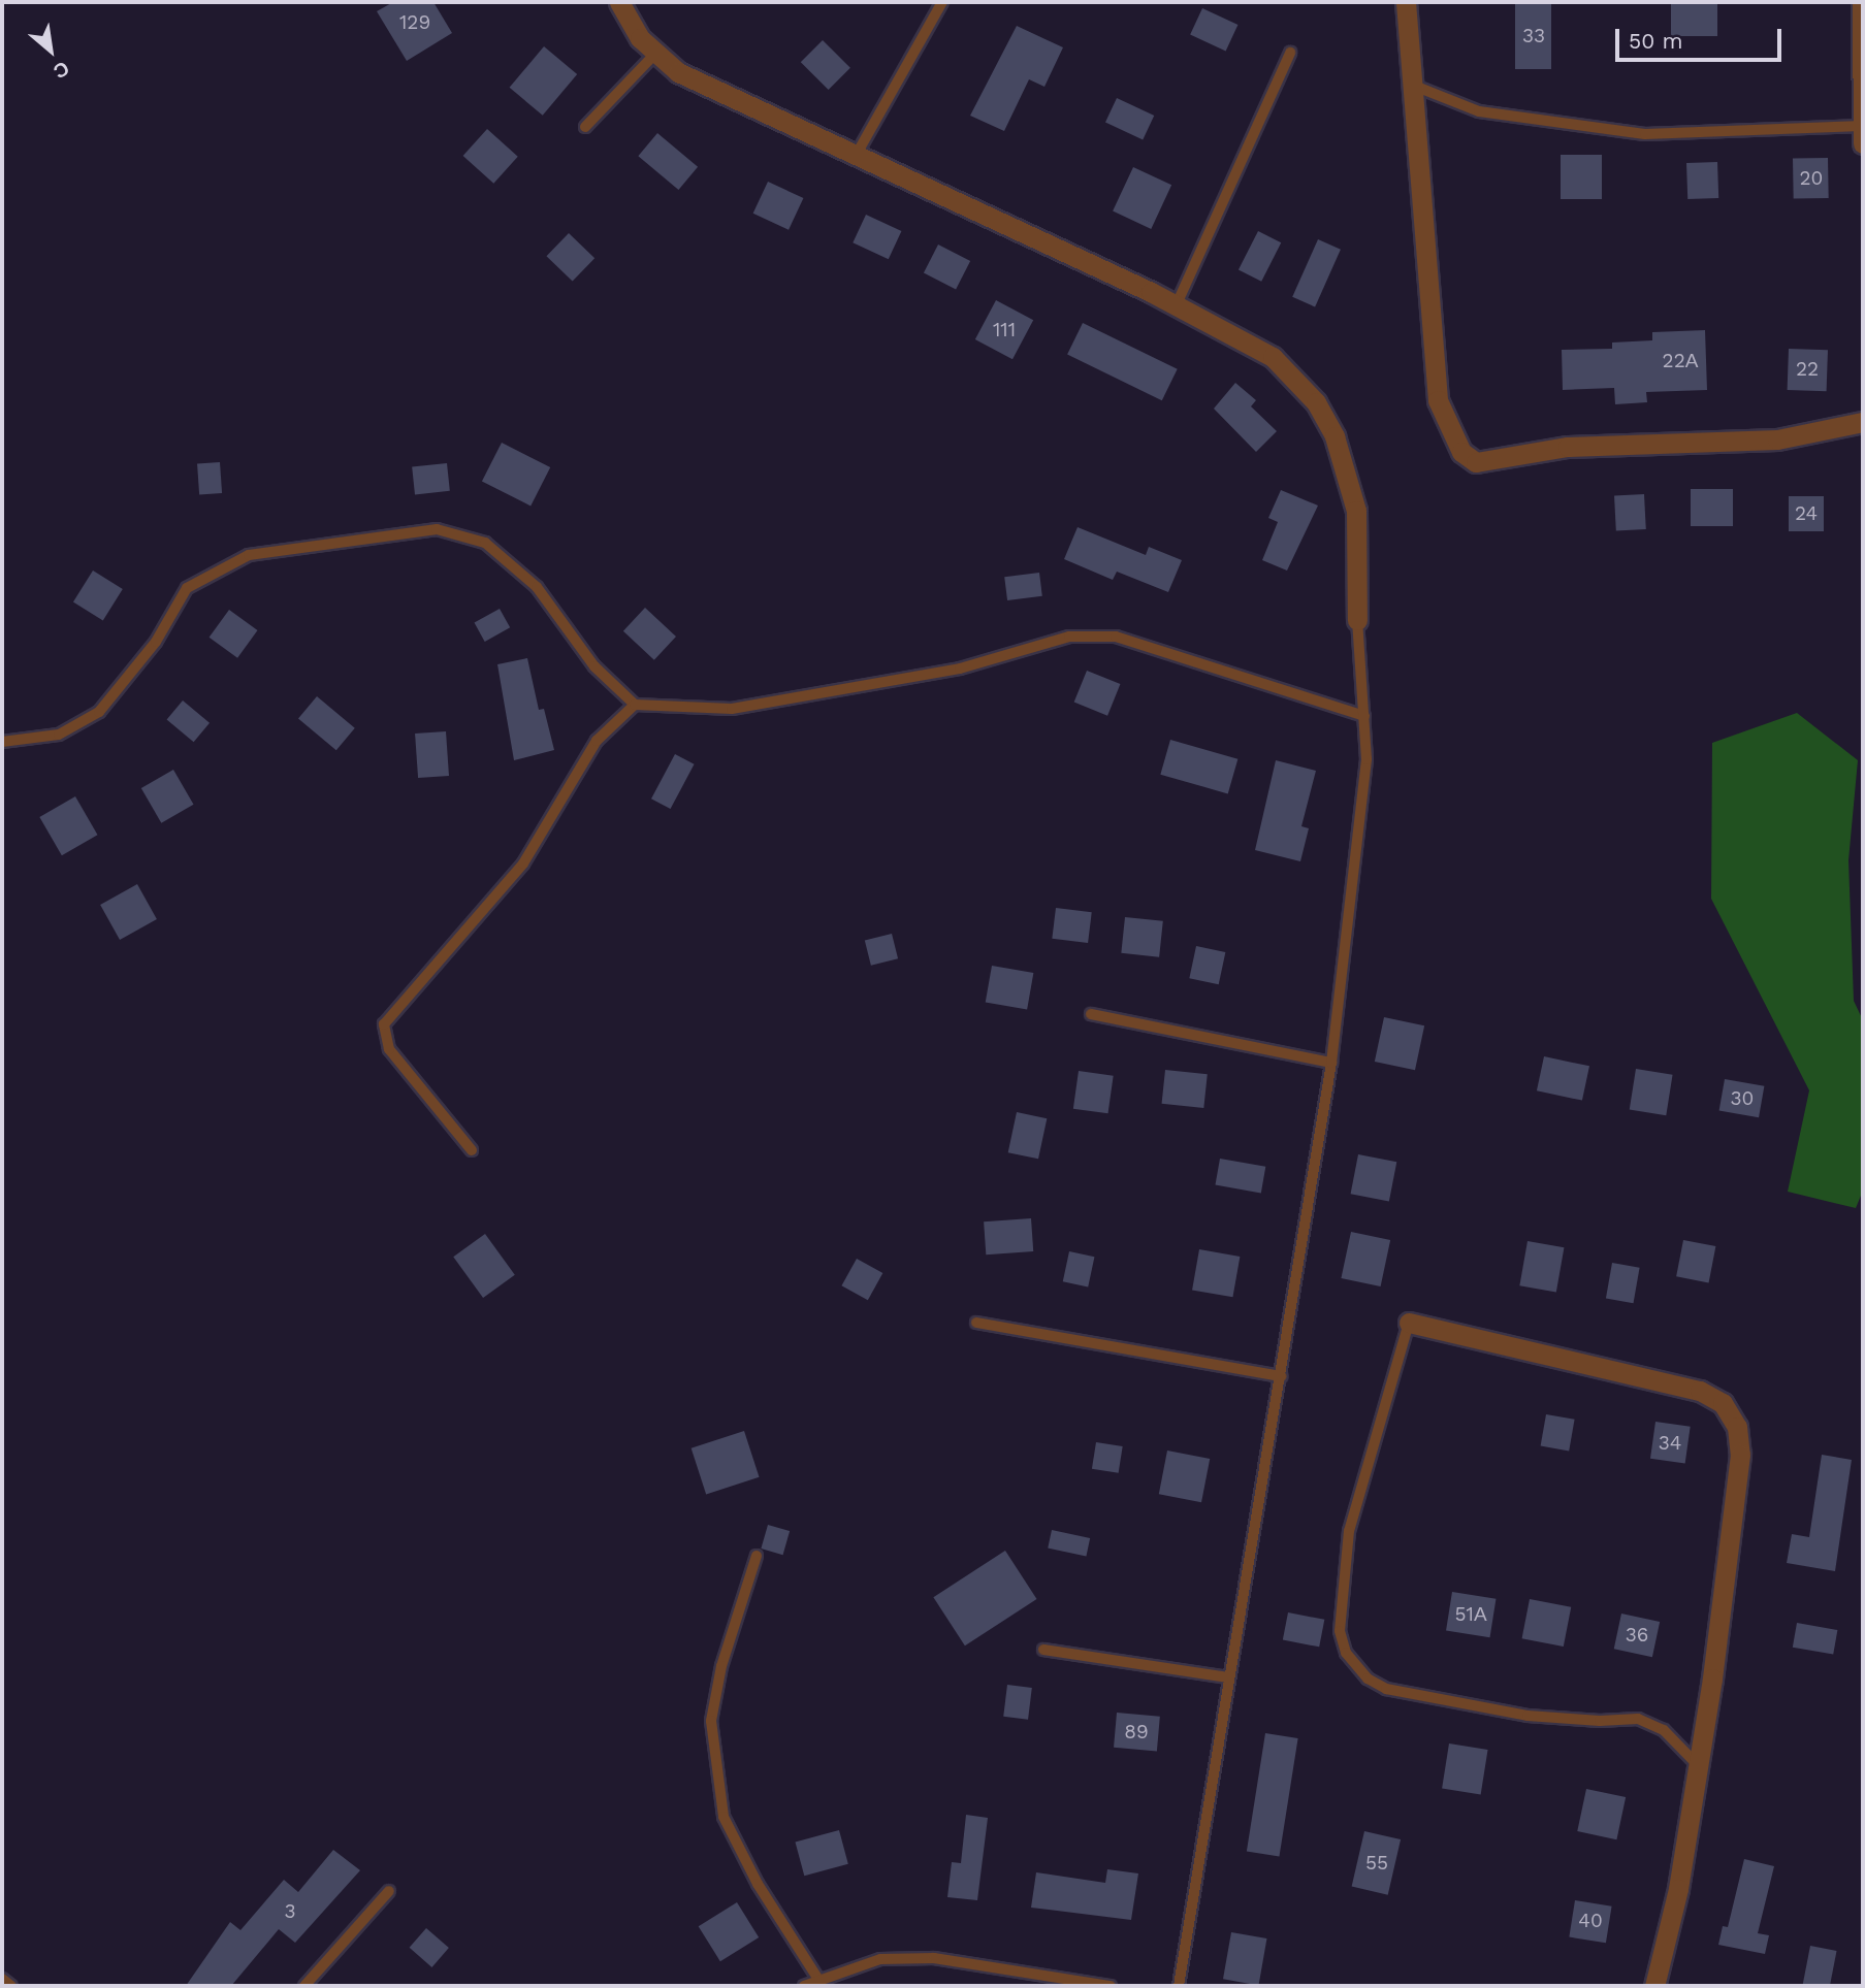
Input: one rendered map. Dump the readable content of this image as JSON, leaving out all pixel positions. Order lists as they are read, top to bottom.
{
  "house_numbers": [
    "129",
    "33",
    "20",
    "111",
    "22А",
    "22",
    "24",
    "30",
    "34",
    "51А",
    "36",
    "89",
    "55",
    "3",
    "40"
  ],
  "scale_bar": "50 m",
  "north": "bottom right"
}
